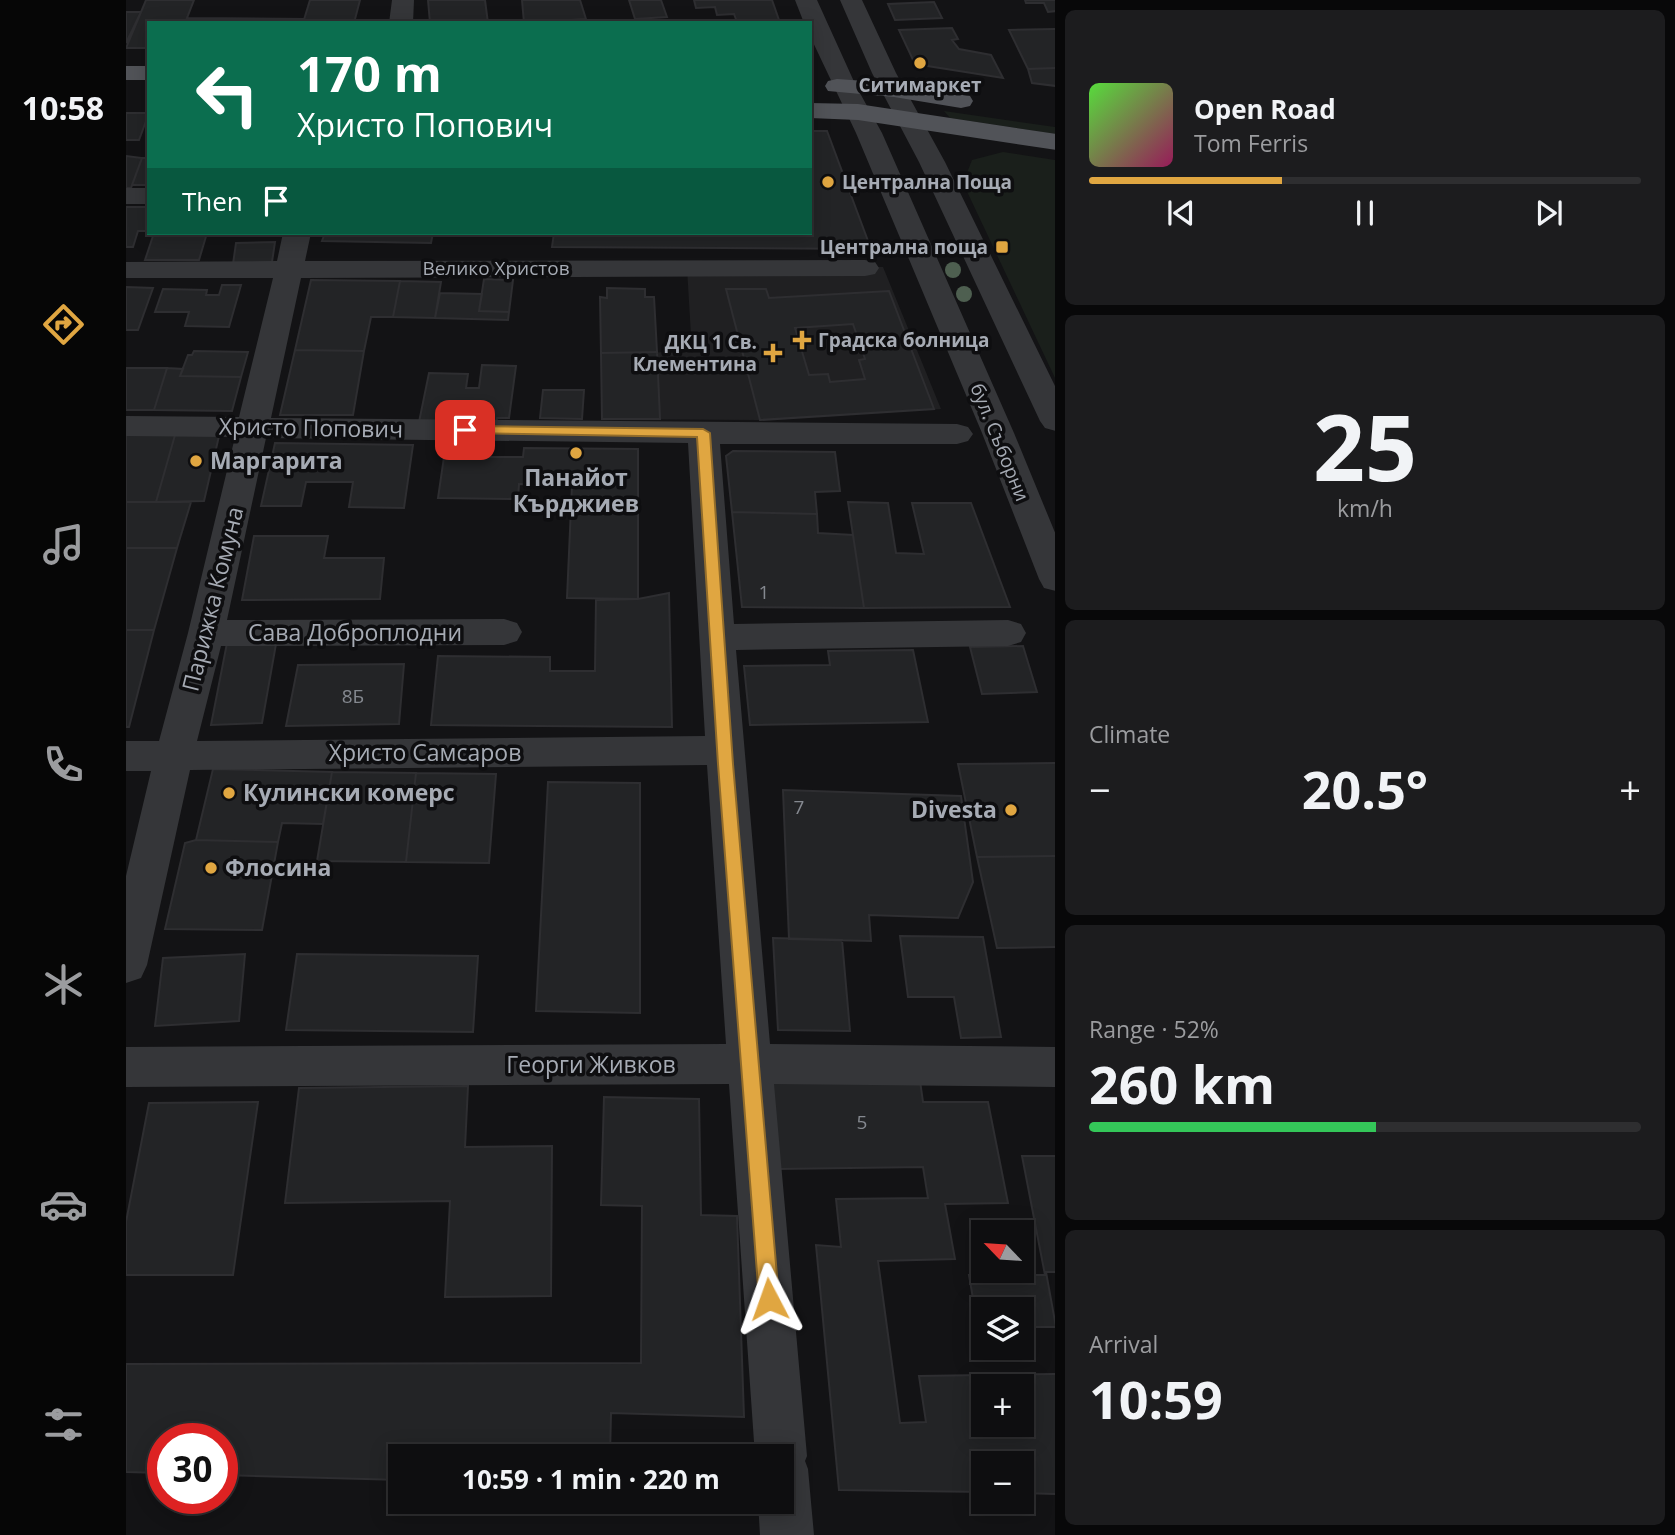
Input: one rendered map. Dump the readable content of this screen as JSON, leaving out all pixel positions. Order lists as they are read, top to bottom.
{
  "streets": {
    "street": [
      "Велико Христов",
      "Христо Попович",
      "бул. Съборни",
      "Парижка Комуна",
      "Сава Доброплодни",
      "Христо Самсаров",
      "Георги Живков"
    ]
  },
  "crossings": [
    ["Велико Христов", "Парижка Комуна"],
    ["Христо Попович", "Парижка Комуна"],
    ["Парижка Комуна", "Сава Доброплодни"],
    ["Парижка Комуна", "Христо Самсаров"]
  ],
  "places": {
    "other": [
      "Ситимаркет",
      "Централна Поща",
      "Панайот Кърджиев",
      "Маргарита",
      "Кулински комерс",
      "Divesta",
      "Флосина"
    ],
    "transit": ["Централна поща"],
    "health": ["Градска болница", "ДКЦ 1 Св. Клементина"]
  },
  "house_numbers": [
    "1",
    "8Б",
    "7",
    "5"
  ],
  "north": "top left",
  "page": {
    "tabs": "10:58",
    "turn": ["170 m", "Христо Попович"],
    "song": ["Open Road", "Tom Ferris"],
    "then": "Then",
    "tile": [
      ["25", "km/h"],
      "Climate",
      ["Range · 52%", "260 km"],
      ["Arrival", "10:59"]
    ],
    "heat": ["−", "20.5°", "+"],
    "map_buttons": ["+", "−"],
    "limit": "30",
    "trip": "10:59 · 1 min · 220 m"
  }
}
